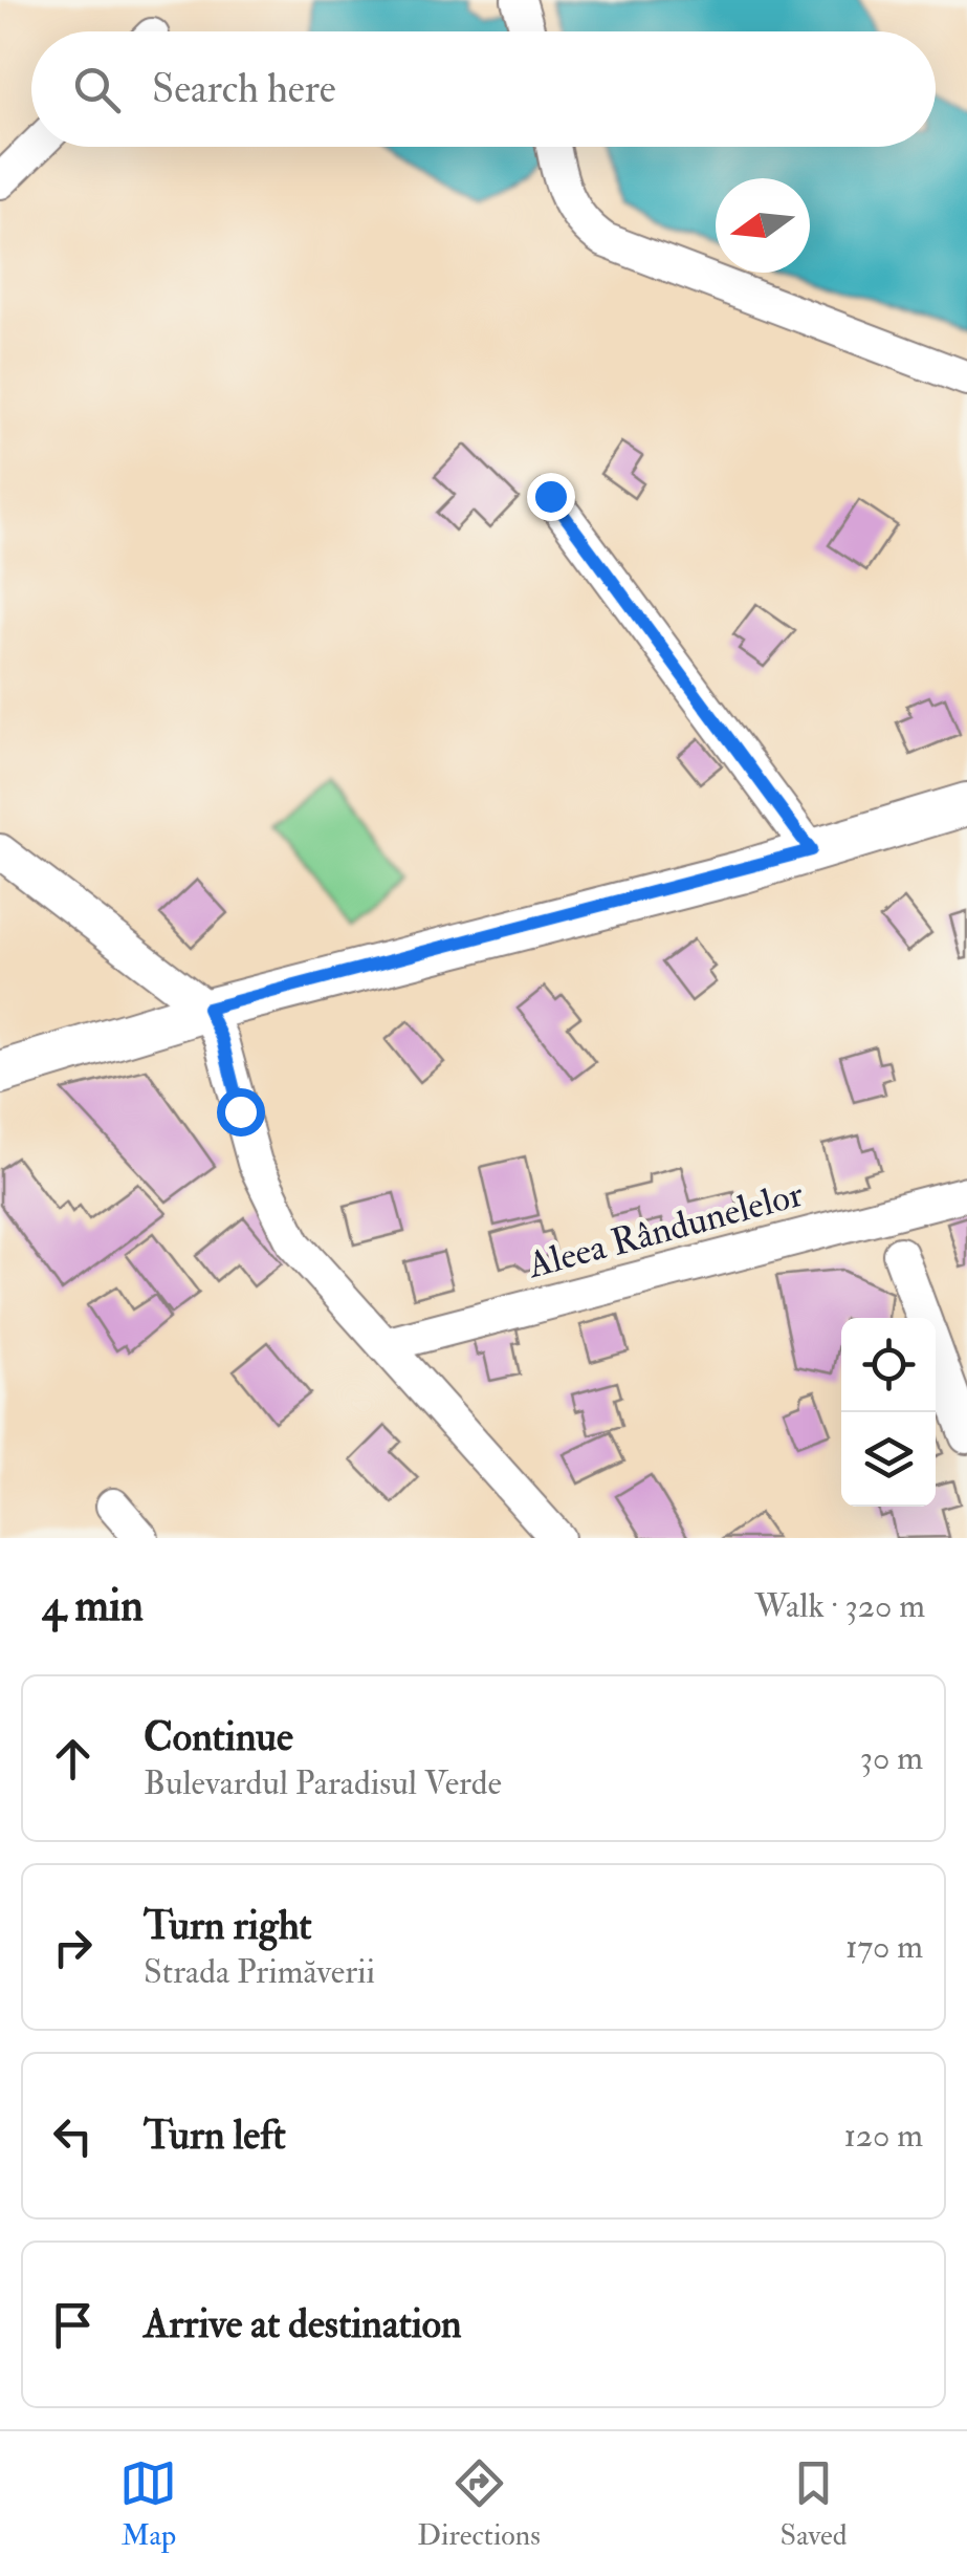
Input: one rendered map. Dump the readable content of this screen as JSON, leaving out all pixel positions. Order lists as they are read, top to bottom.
{
  "streets": {
    "street": ["Aleea Rândunelelor"]
  },
  "north": "left",
  "page": {
    "search": "Search here",
    "heading": ["4 min", "Walk · 320 m"],
    "list": [
      ["Continue", "Bulevardul Paradisul Verde", "30 m"],
      ["Turn right", "Strada Primăverii", "170 m"],
      ["Turn left", "120 m"],
      "Arrive at destination"
    ],
    "nav": ["Map", "Directions", "Saved"]
  }
}
